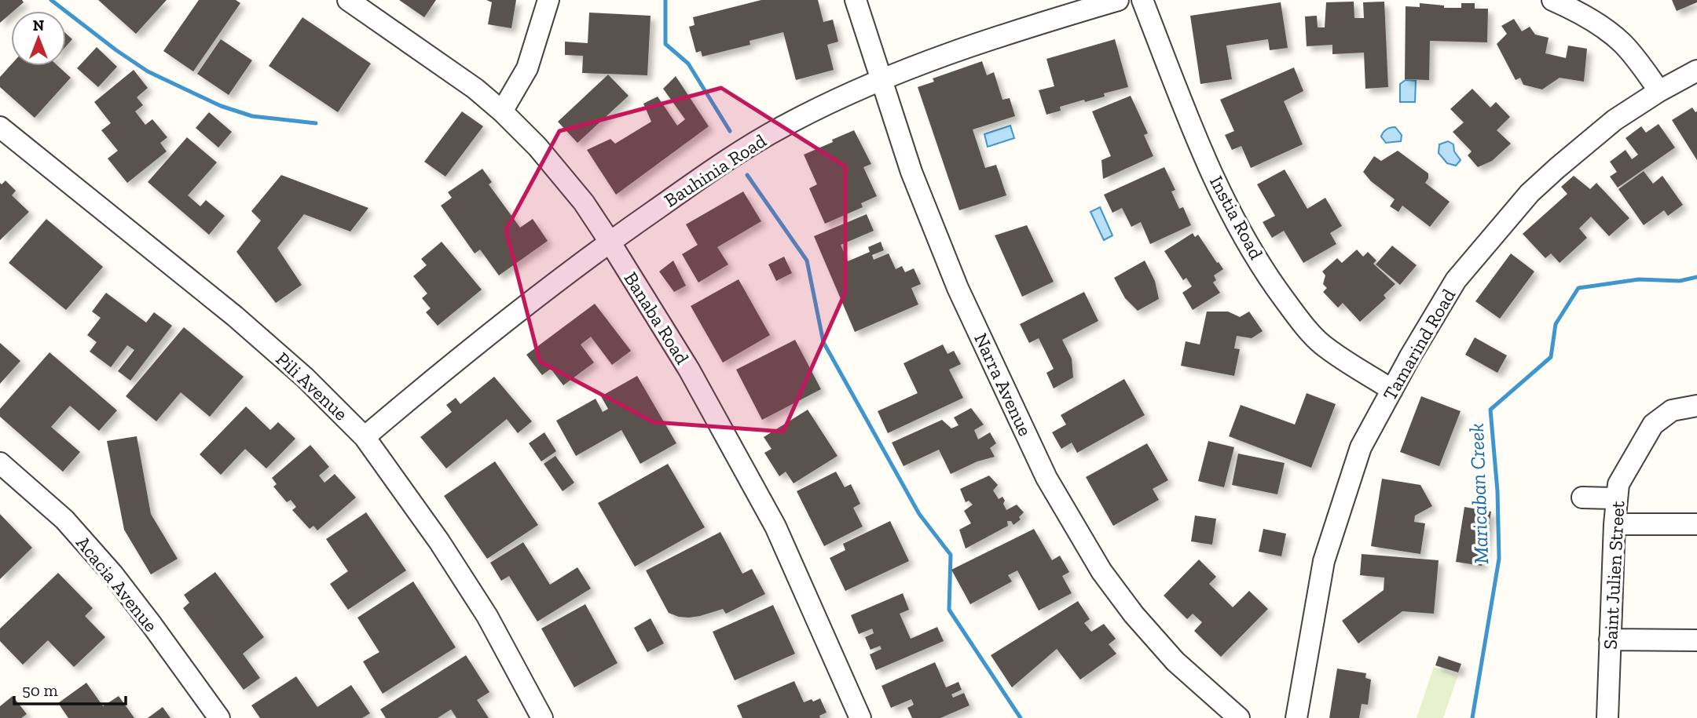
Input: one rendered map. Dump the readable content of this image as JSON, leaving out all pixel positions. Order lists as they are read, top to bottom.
{
  "streets": {
    "street": [
      "Bauhinia Road",
      "Instia Road",
      "Banaba Road",
      "Tamarind Road",
      "Narra Avenue",
      "Pili Avenue",
      "Saint Julien Street",
      "Acacia Avenue"
    ]
  },
  "crossings": [
    ["Bauhinia Road", "Banaba Road"],
    ["Bauhinia Road", "Narra Avenue"],
    ["Bauhinia Road", "Pili Avenue"],
    ["Instia Road", "Tamarind Road"]
  ],
  "water": ["Maricaban Creek"],
  "scale_bar": "50 m",
  "north": "top"
}
